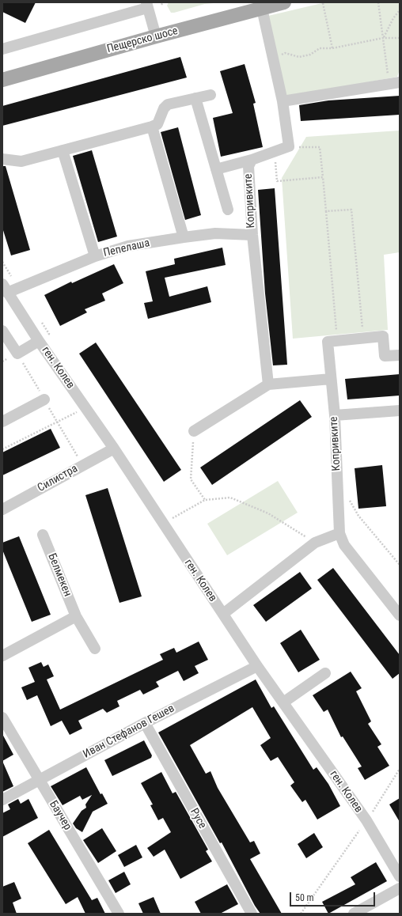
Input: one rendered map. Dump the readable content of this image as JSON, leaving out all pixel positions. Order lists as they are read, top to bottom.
{
  "streets": {
    "main road": ["Пещерско шосе"],
    "street": [
      "Копривките",
      "Пепелаша",
      "ген. Колев",
      "Силистра",
      "Белмекен",
      "Иван Стефанов Гешев",
      "Баучер",
      "Русе"
    ]
  },
  "crossings": [
    ["Копривките", "Пепелаша"],
    ["Пепелаша", "ген. Колев"],
    ["ген. Колев", "Силистра"],
    ["ген. Колев", "Иван Стефанов Гешев"],
    ["Иван Стефанов Гешев", "Баучер"],
    ["Иван Стефанов Гешев", "Русе"]
  ],
  "scale_bar": "50 m"
}
